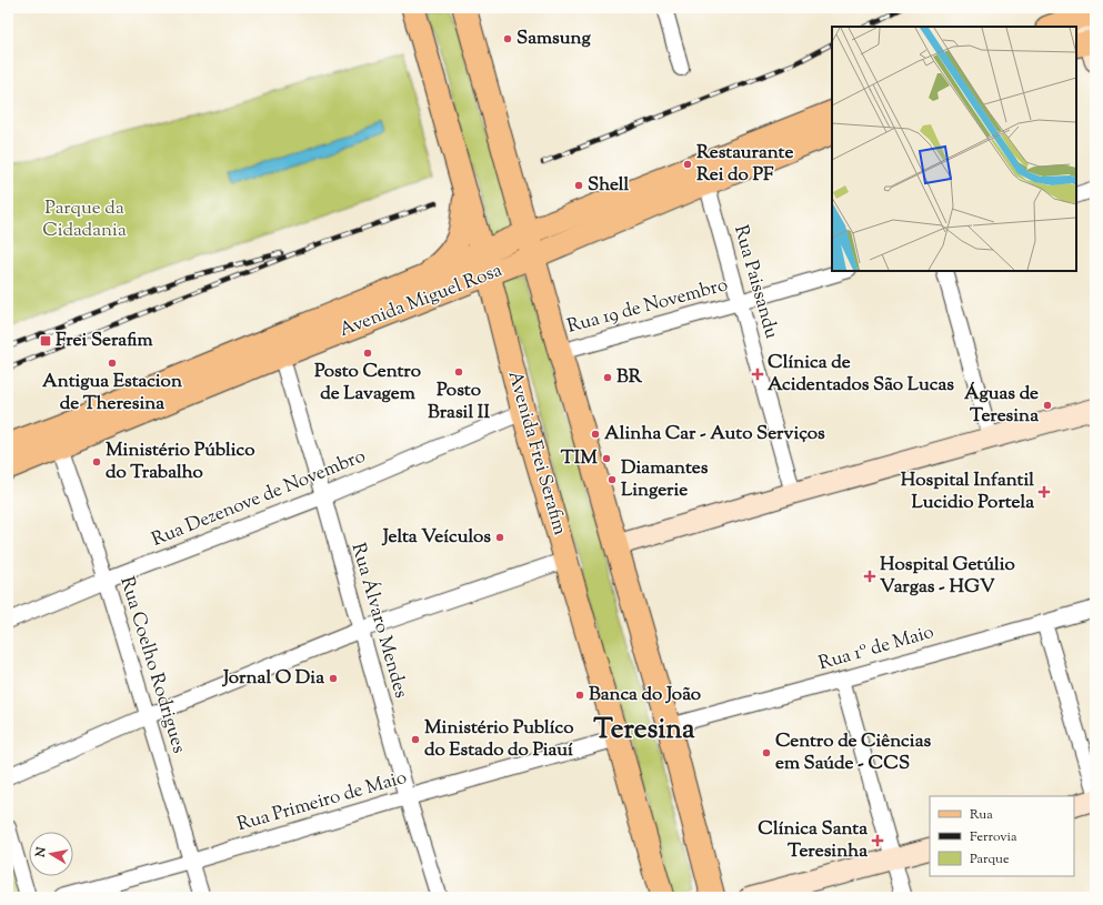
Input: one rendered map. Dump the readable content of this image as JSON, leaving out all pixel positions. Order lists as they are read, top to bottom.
{
  "streets": {
    "main road": ["Avenida Miguel Rosa", "Avenida Frei Serafim"],
    "street": [
      "Rua Paissandu",
      "Rua 19 de Novembro",
      "Rua Dezenove de Novembro",
      "Rua Álvaro Mendes",
      "Rua 1º de Maio",
      "Rua Coelho Rodrigues",
      "Rua Primeiro de Maio"
    ]
  },
  "crossings": [
    ["Rua Paissandu", "Avenida Miguel Rosa"],
    ["Rua Paissandu", "Rua 19 de Novembro"],
    ["Avenida Miguel Rosa", "Avenida Frei Serafim"],
    ["Avenida Miguel Rosa", "Rua Álvaro Mendes"],
    ["Avenida Miguel Rosa", "Rua Coelho Rodrigues"],
    ["Avenida Frei Serafim", "Rua Dezenove de Novembro"],
    ["Avenida Frei Serafim", "Rua Primeiro de Maio"],
    ["Rua Dezenove de Novembro", "Rua Álvaro Mendes"],
    ["Rua Dezenove de Novembro", "Rua Coelho Rodrigues"],
    ["Rua Álvaro Mendes", "Rua Primeiro de Maio"],
    ["Rua Coelho Rodrigues", "Rua Primeiro de Maio"]
  ],
  "districts": ["Teresina"],
  "parks": ["Parque da Cidadania"],
  "places": {
    "other": [
      "Samsung",
      "Restaurante Rei do PF",
      "Shell",
      "Posto Centro de Lavagem",
      "Antigua Estacion de Theresina",
      "Posto Brasil II",
      "BR",
      "Águas de Teresina",
      "Alinha Car - Auto Serviços",
      "TIM",
      "Ministério Público do Trabalho",
      "Diamantes Lingerie",
      "Jelta Veículos",
      "Jornal O Dia",
      "Banca do João",
      "Ministério Publíco do Estado do Piauí",
      "Centro de Ciências em Saúde - CCS"
    ],
    "transit": ["Frei Serafim"],
    "health": [
      "Clínica de Acidentados São Lucas",
      "Hospital Infantil Lucidio Portela",
      "Hospital Getúlio Vargas - HGV",
      "Clínica Santa Teresinha"
    ]
  },
  "legend": ["Rua", "Ferrovia", "Parque"],
  "north": "left"
}
